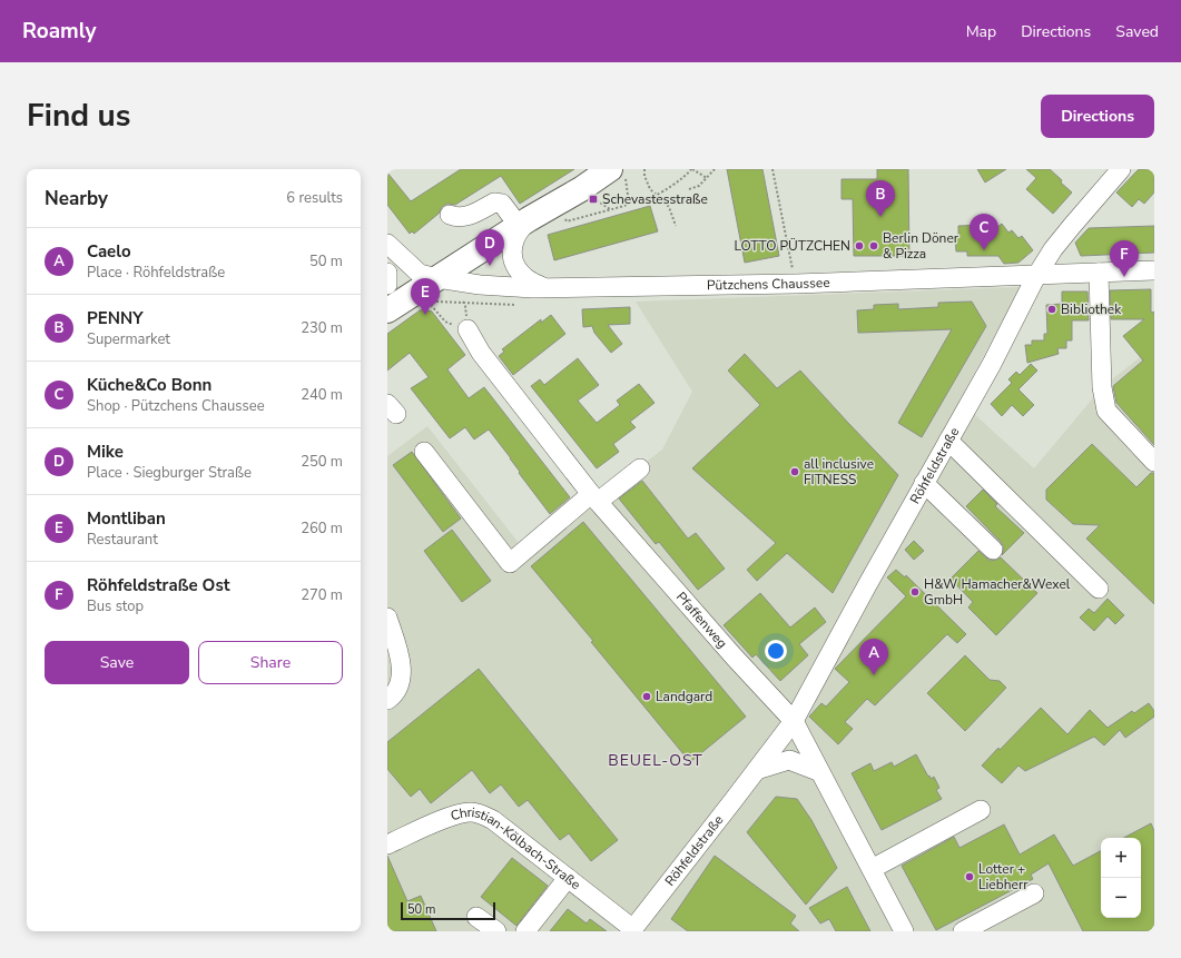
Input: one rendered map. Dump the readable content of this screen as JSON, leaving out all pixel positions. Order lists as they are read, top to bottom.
{
  "streets": {
    "street": [
      "Pützchens Chaussee",
      "Röhfeldstraße",
      "Pfaffenweg",
      "Christian-Kölbach-Straße"
    ]
  },
  "crossings": [
    ["Pützchens Chaussee", "Röhfeldstraße"],
    ["Röhfeldstraße", "Pfaffenweg"],
    ["Röhfeldstraße", "Christian-Kölbach-Straße"]
  ],
  "districts": ["BEUEL-OST"],
  "places": {
    "transit": ["Schevastesstraße"],
    "other": [
      "LOTTO PÜTZCHEN",
      "Berlin Döner & Pizza",
      "Bibliothek",
      "all inclusive FITNESS",
      "H&W Hamacher&Wexel GmbH",
      "Landgard",
      "Lotter + Liebherr"
    ]
  },
  "scale_bar": "50 m",
  "page": {
    "header": "Roamly",
    "nav": ["Map", "Directions", "Saved"],
    "title": "Find us",
    "buttons": [
      "Directions",
      ["Save", "Share"]
    ],
    "heading": ["Nearby", "6 results"],
    "pins": [
      "B",
      "C",
      "D",
      "F",
      "E",
      "A"
    ],
    "list": [
      {
        "mark": "A",
        "name": "Caelo",
        "note": "Place · Röhfeldstraße",
        "value": "50 m"
      },
      {
        "mark": "B",
        "name": "PENNY",
        "note": "Supermarket",
        "value": "230 m"
      },
      {
        "mark": "C",
        "name": "Küche&Co Bonn",
        "note": "Shop · Pützchens Chaussee",
        "value": "240 m"
      },
      {
        "mark": "D",
        "name": "Mike",
        "note": "Place · Siegburger Straße",
        "value": "250 m"
      },
      {
        "mark": "E",
        "name": "Montliban",
        "note": "Restaurant",
        "value": "260 m"
      },
      {
        "mark": "F",
        "name": "Röhfeldstraße Ost",
        "note": "Bus stop",
        "value": "270 m"
      }
    ],
    "map_buttons": ["+", "−"],
    "scale": "50 m"
  }
}
